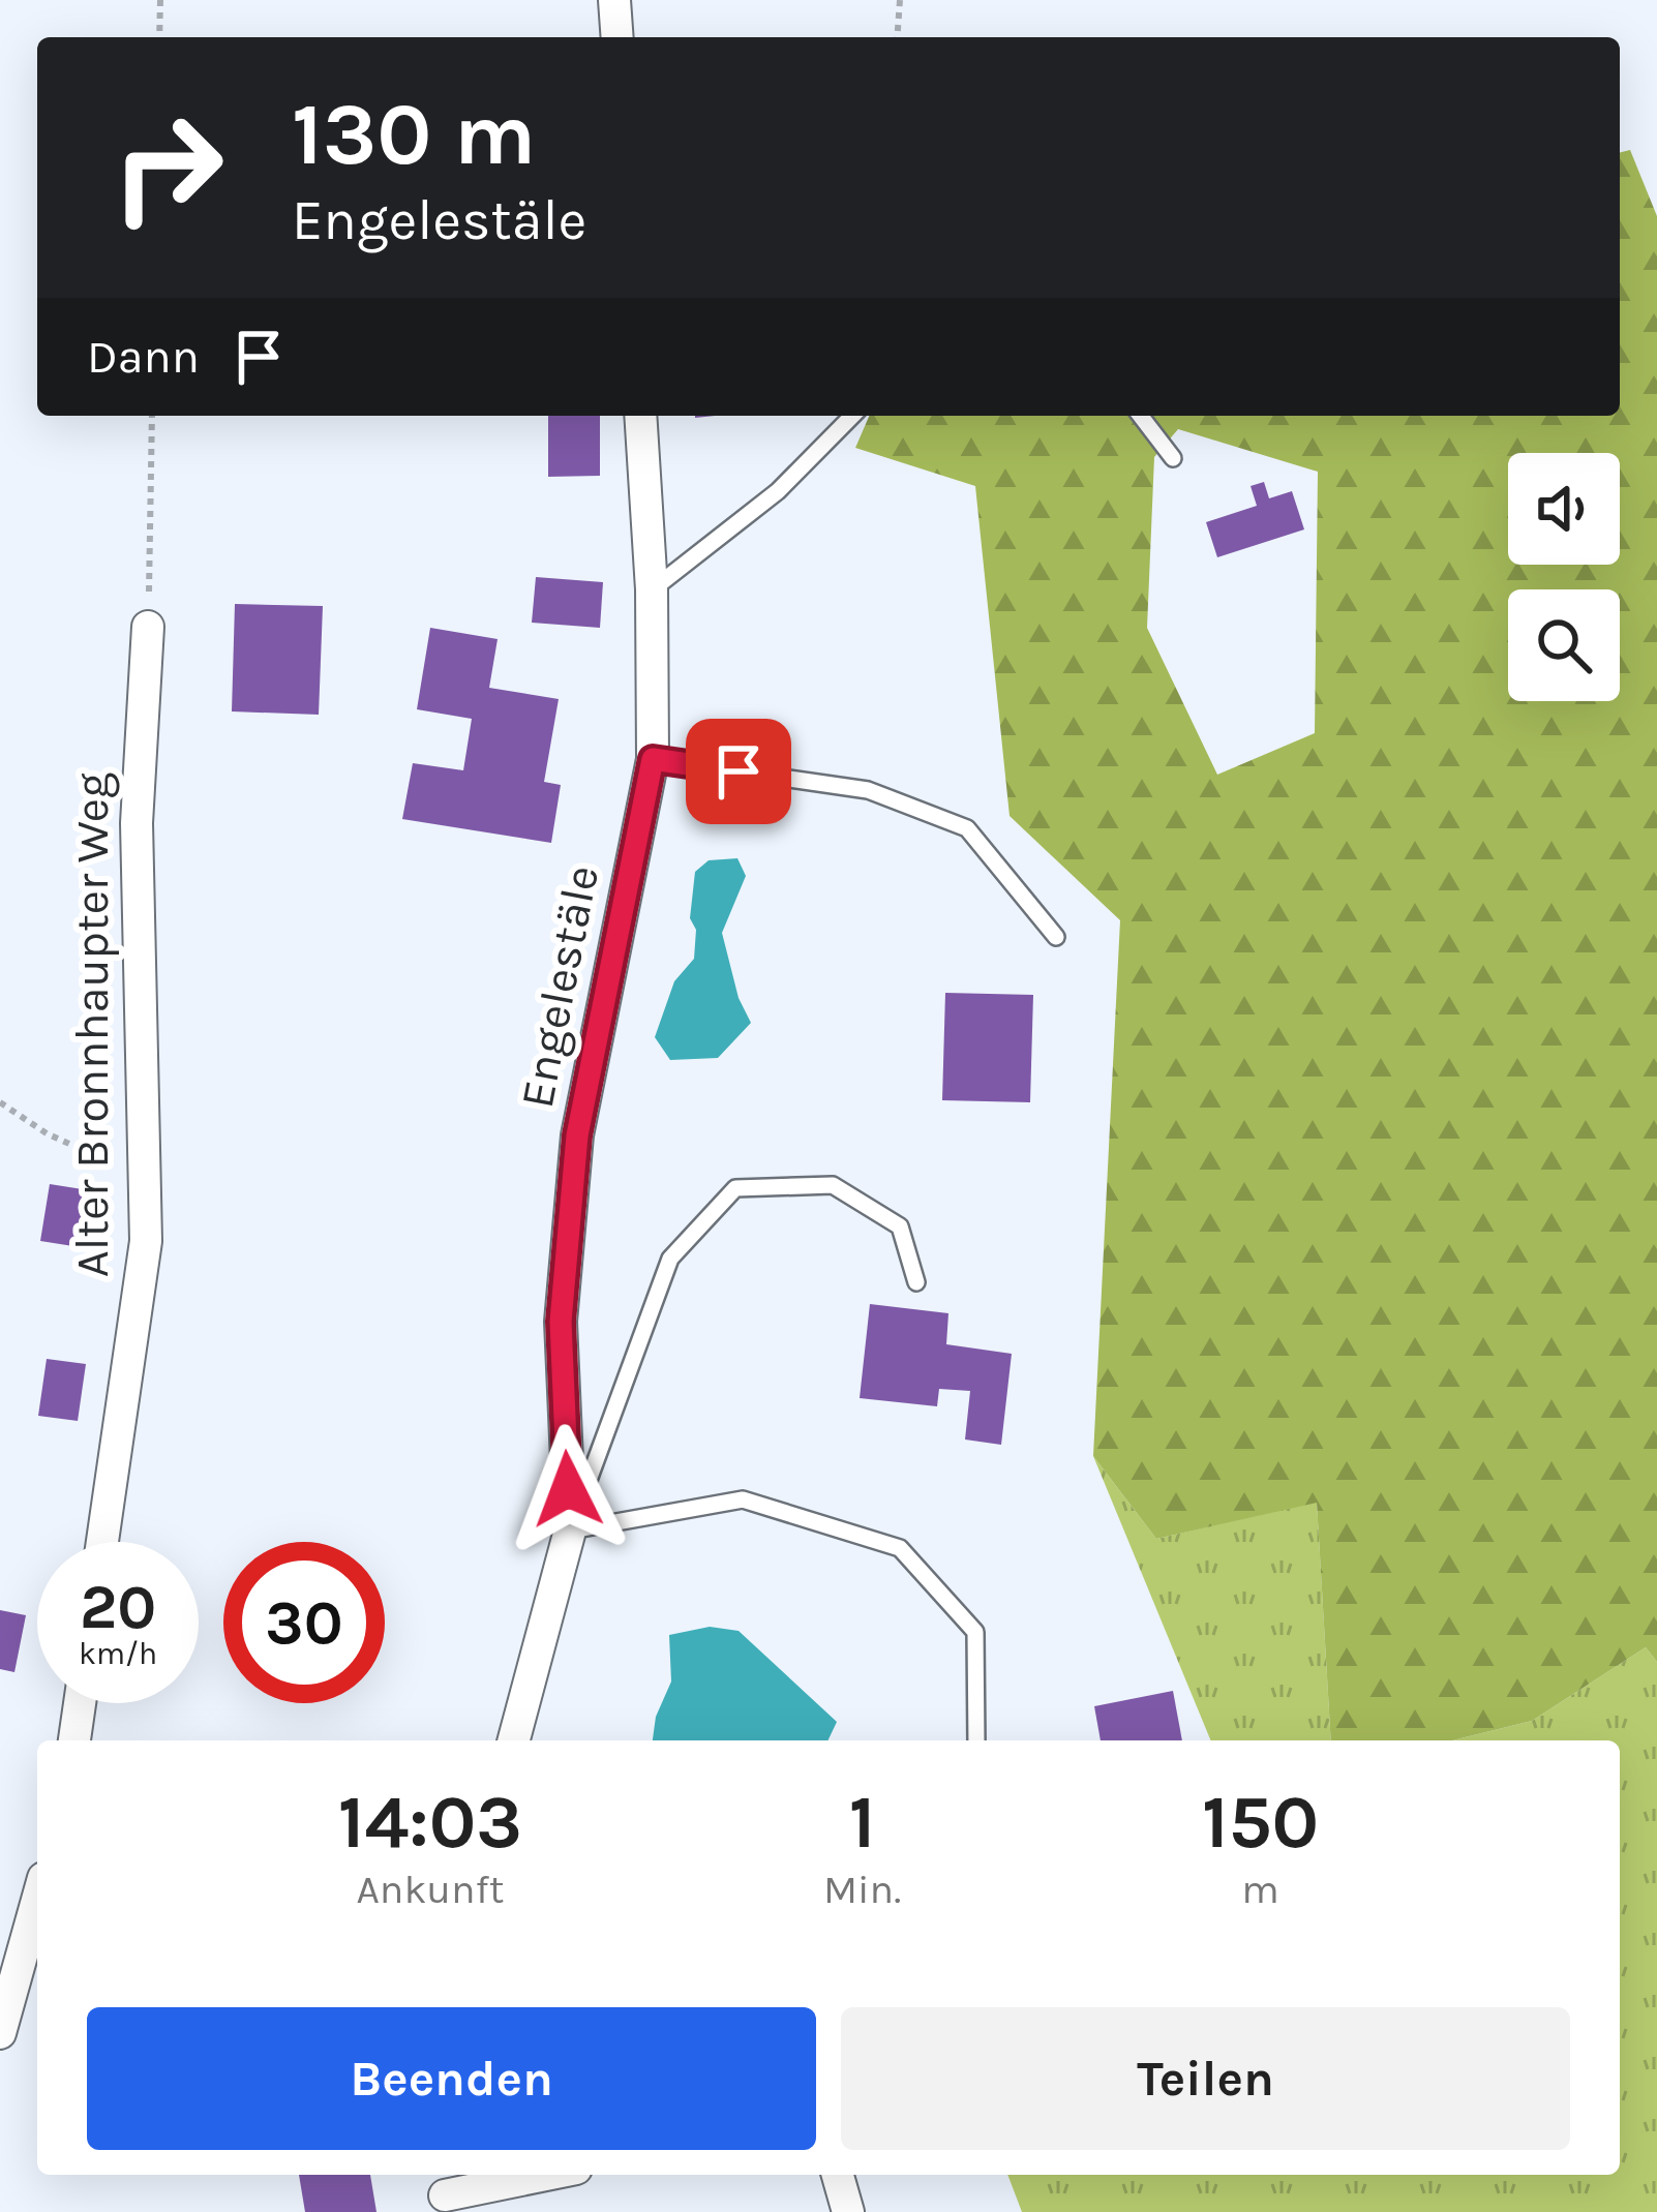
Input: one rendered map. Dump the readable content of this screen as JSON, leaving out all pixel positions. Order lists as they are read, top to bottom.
{
  "streets": {
    "street": ["Engelestäle", "Alter Bronnhaupter Weg"]
  },
  "page": {
    "turn": ["130 m", "Engelestäle"],
    "then": "Dann",
    "speed": "20 km/h",
    "limit": "30",
    "eta": [
      "14:03",
      "Ankunft",
      "1",
      "Min.",
      "150",
      "m"
    ],
    "buttons": ["Beenden", "Teilen"]
  }
}
